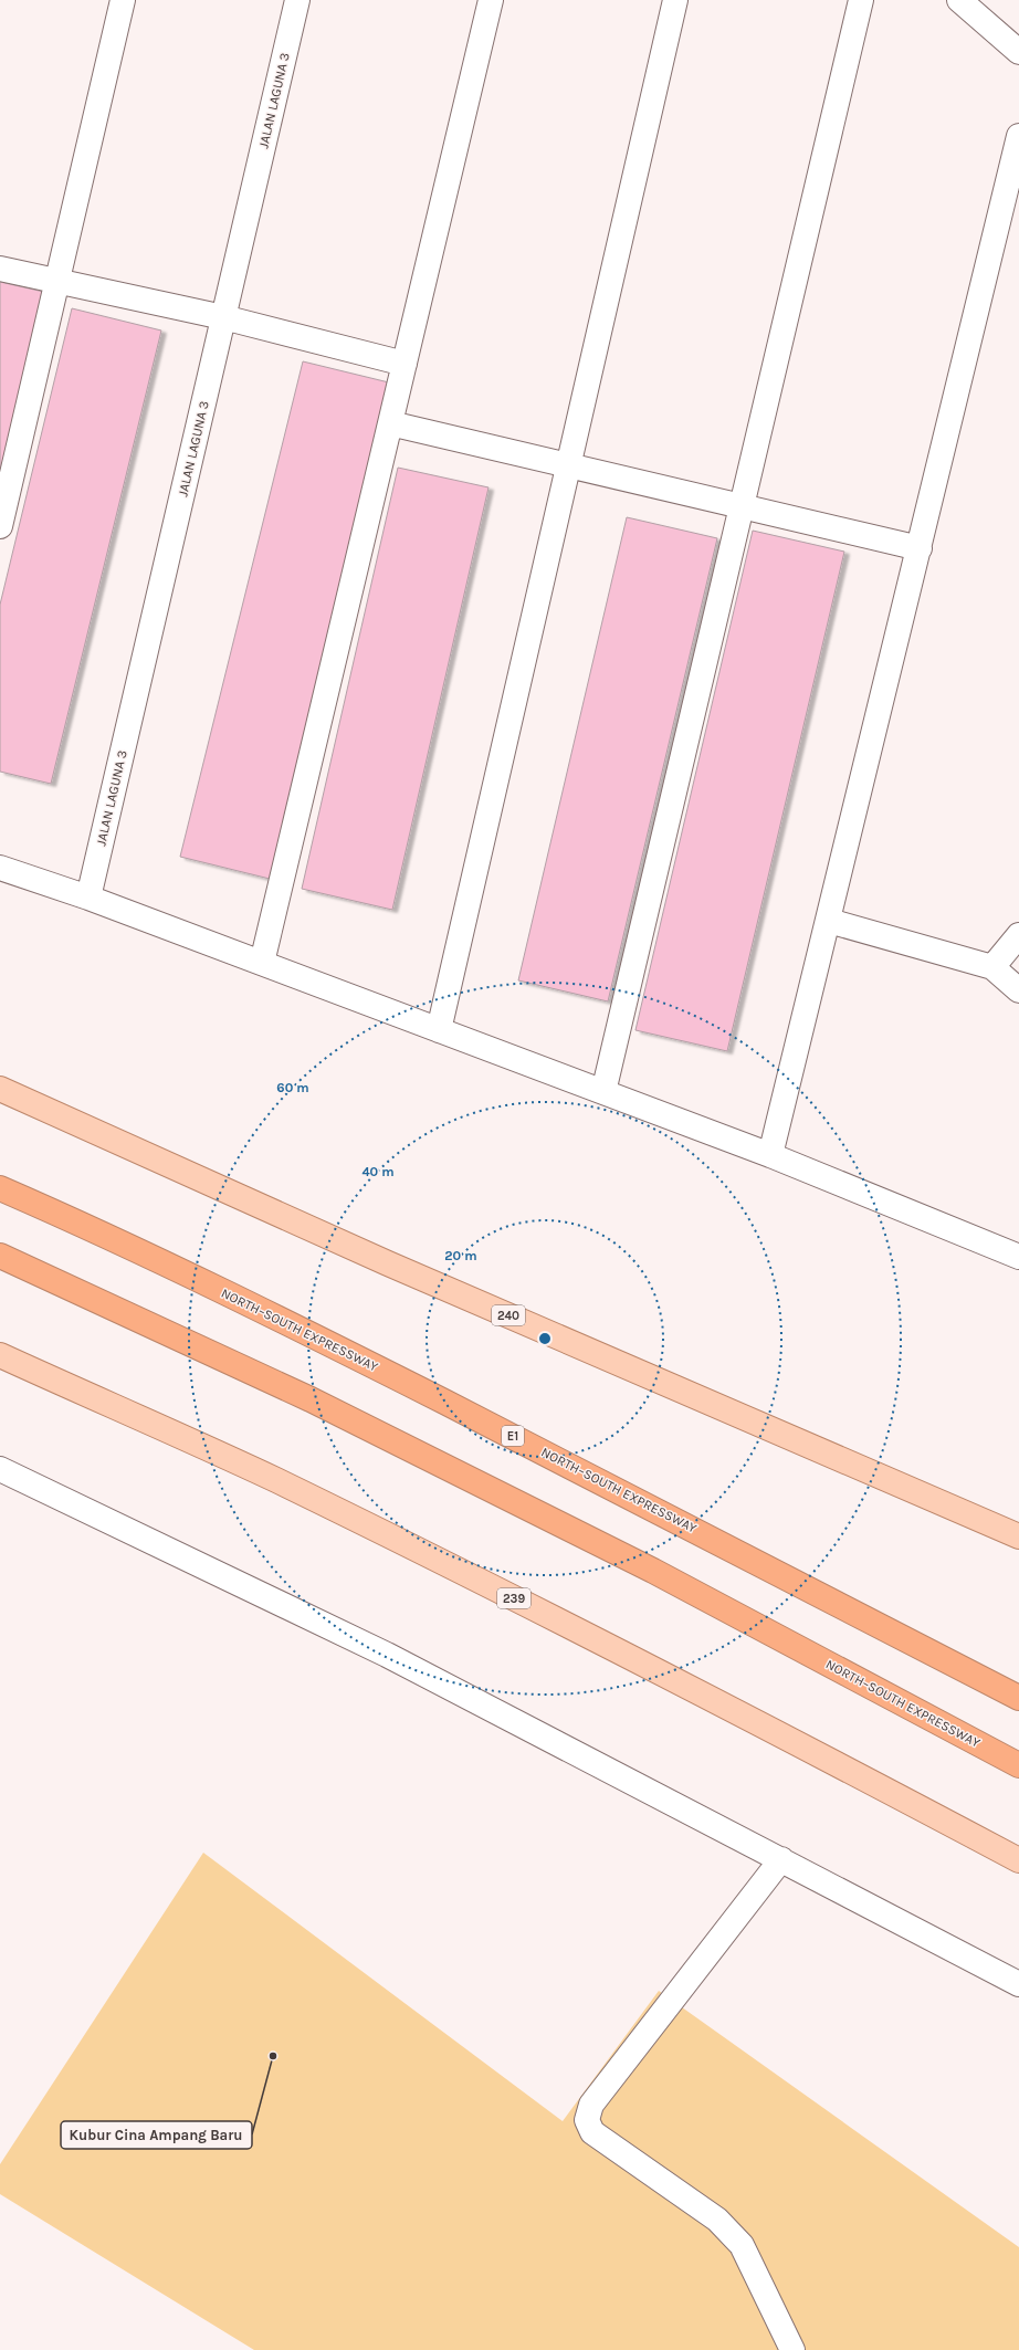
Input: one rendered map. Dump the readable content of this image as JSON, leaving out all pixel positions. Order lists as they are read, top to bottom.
{
  "streets": {
    "highway": ["NORTH–SOUTH EXPRESSWAY", "E1"],
    "main road": ["240", "239"],
    "street": ["JALAN LAGUNA 3"]
  },
  "places": ["Kubur Cina Ampang Baru"],
  "rings": ["60 m", "40 m", "20 m"]
}
